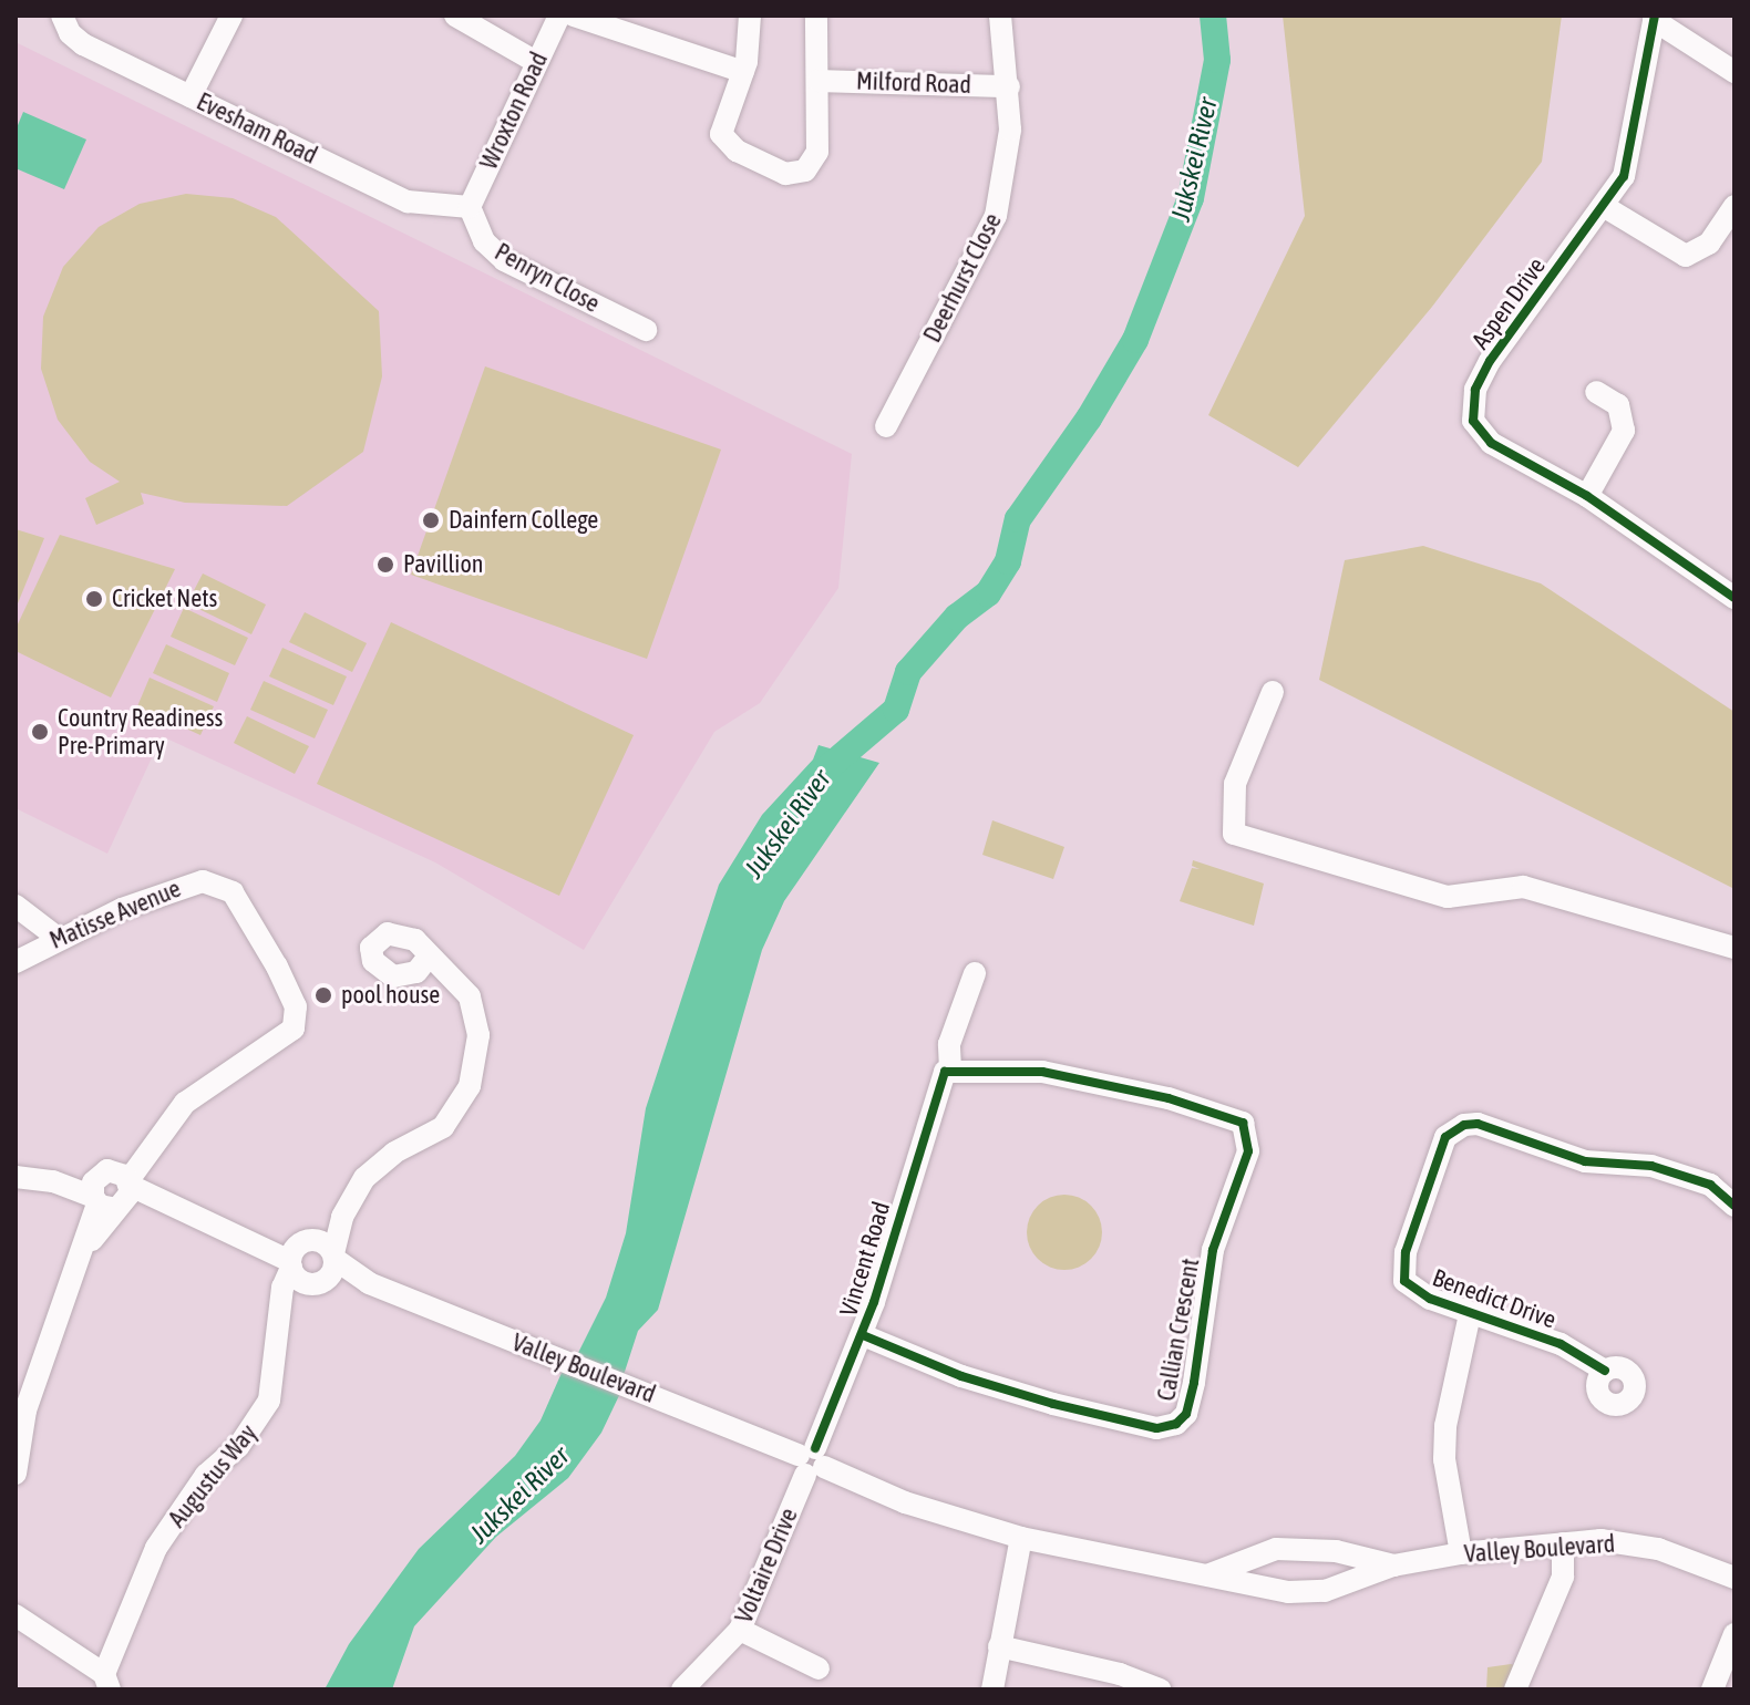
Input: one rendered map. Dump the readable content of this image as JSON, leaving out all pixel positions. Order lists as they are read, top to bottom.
{
  "streets": {
    "street": [
      "Milford Road",
      "Wroxton Road",
      "Evesham Road",
      "Penryn Close",
      "Deerhurst Close",
      "Aspen Drive",
      "Matisse Avenue",
      "Vincent Road",
      "Benedict Drive",
      "Callian Crescent",
      "Valley Boulevard",
      "Augustus Way",
      "Voltaire Drive"
    ]
  },
  "crossings": [
    ["Milford Road", "Deerhurst Close"],
    ["Wroxton Road", "Evesham Road"],
    ["Wroxton Road", "Penryn Close"],
    ["Evesham Road", "Penryn Close"],
    ["Vincent Road", "Callian Crescent"],
    ["Vincent Road", "Valley Boulevard"],
    ["Vincent Road", "Voltaire Drive"],
    ["Benedict Drive", "Valley Boulevard"],
    ["Valley Boulevard", "Augustus Way"],
    ["Valley Boulevard", "Voltaire Drive"]
  ],
  "water": ["Jukskei River"],
  "places": [
    "Dainfern College",
    "Pavillion",
    "Cricket Nets",
    "Country Readiness Pre-Primary",
    "pool house"
  ]
}
